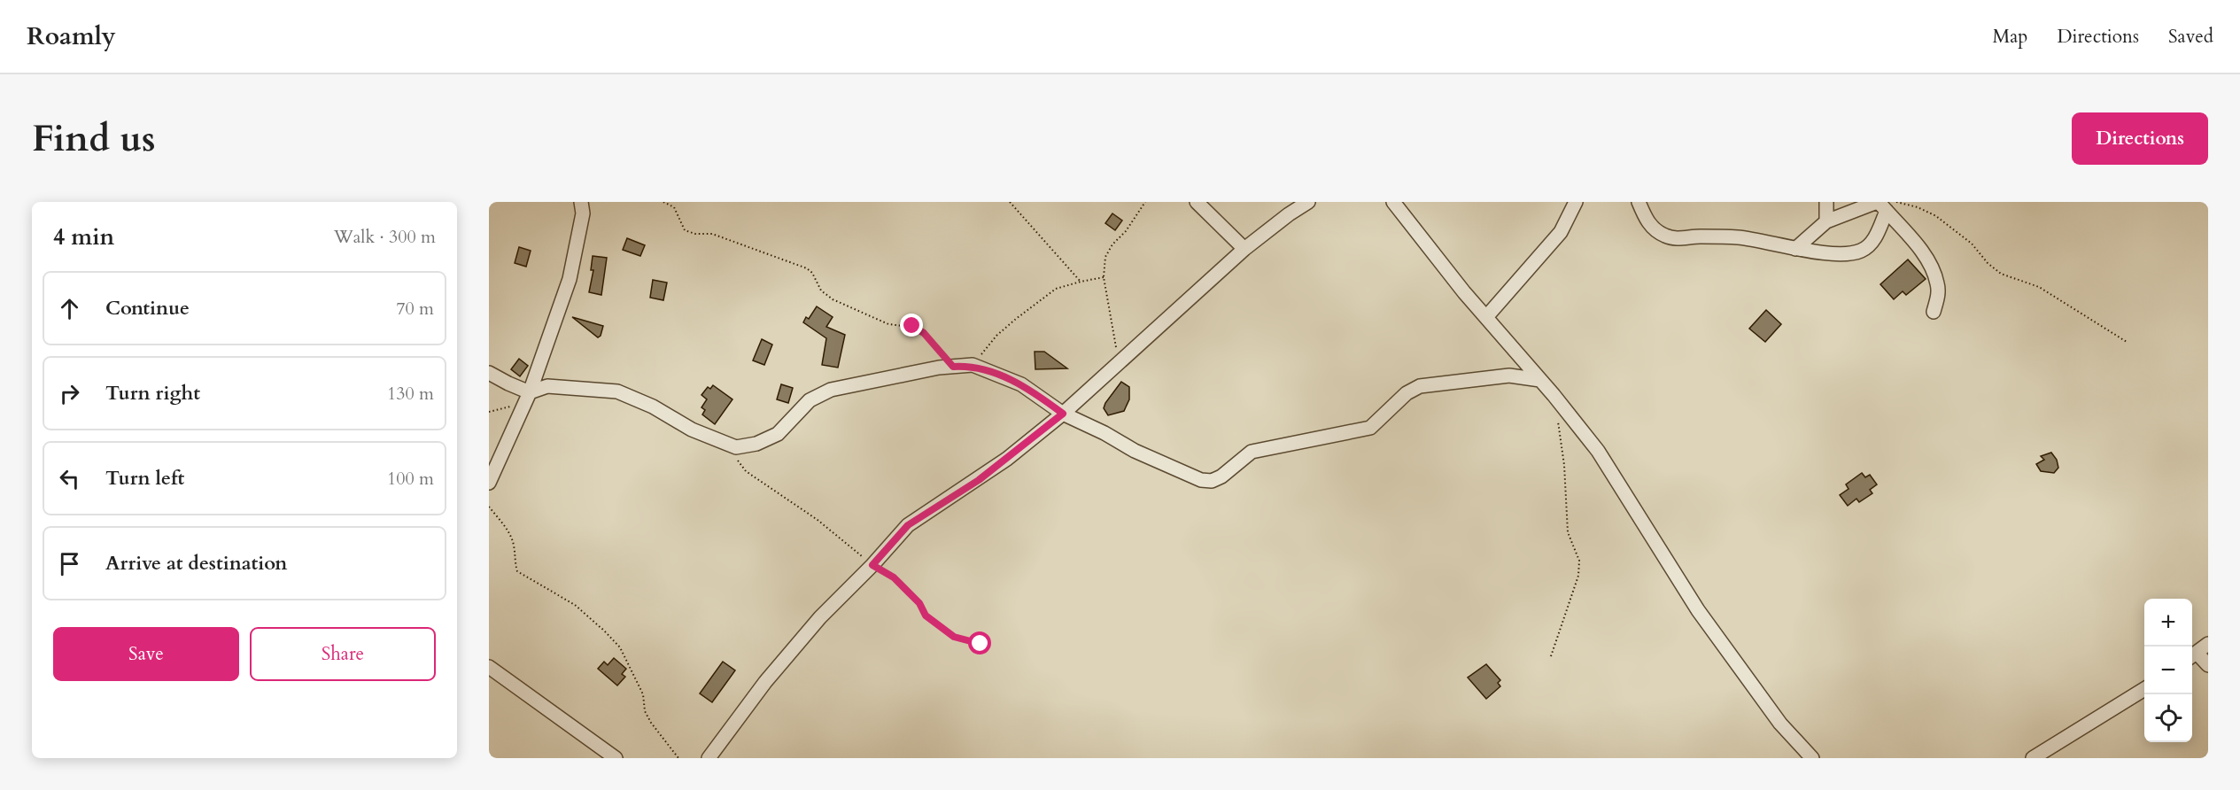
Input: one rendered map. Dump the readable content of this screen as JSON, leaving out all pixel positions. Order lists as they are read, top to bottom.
{
  "page": {
    "header": "Roamly",
    "nav": ["Map", "Directions", "Saved"],
    "buttons": [
      "Directions",
      ["Save", "Share"]
    ],
    "title": "Find us",
    "heading": ["4 min", "Walk · 300 m"],
    "list": [
      ["Continue", "70 m"],
      ["Turn right", "130 m"],
      ["Turn left", "100 m"],
      "Arrive at destination"
    ],
    "map_buttons": ["+", "−"]
  }
}
